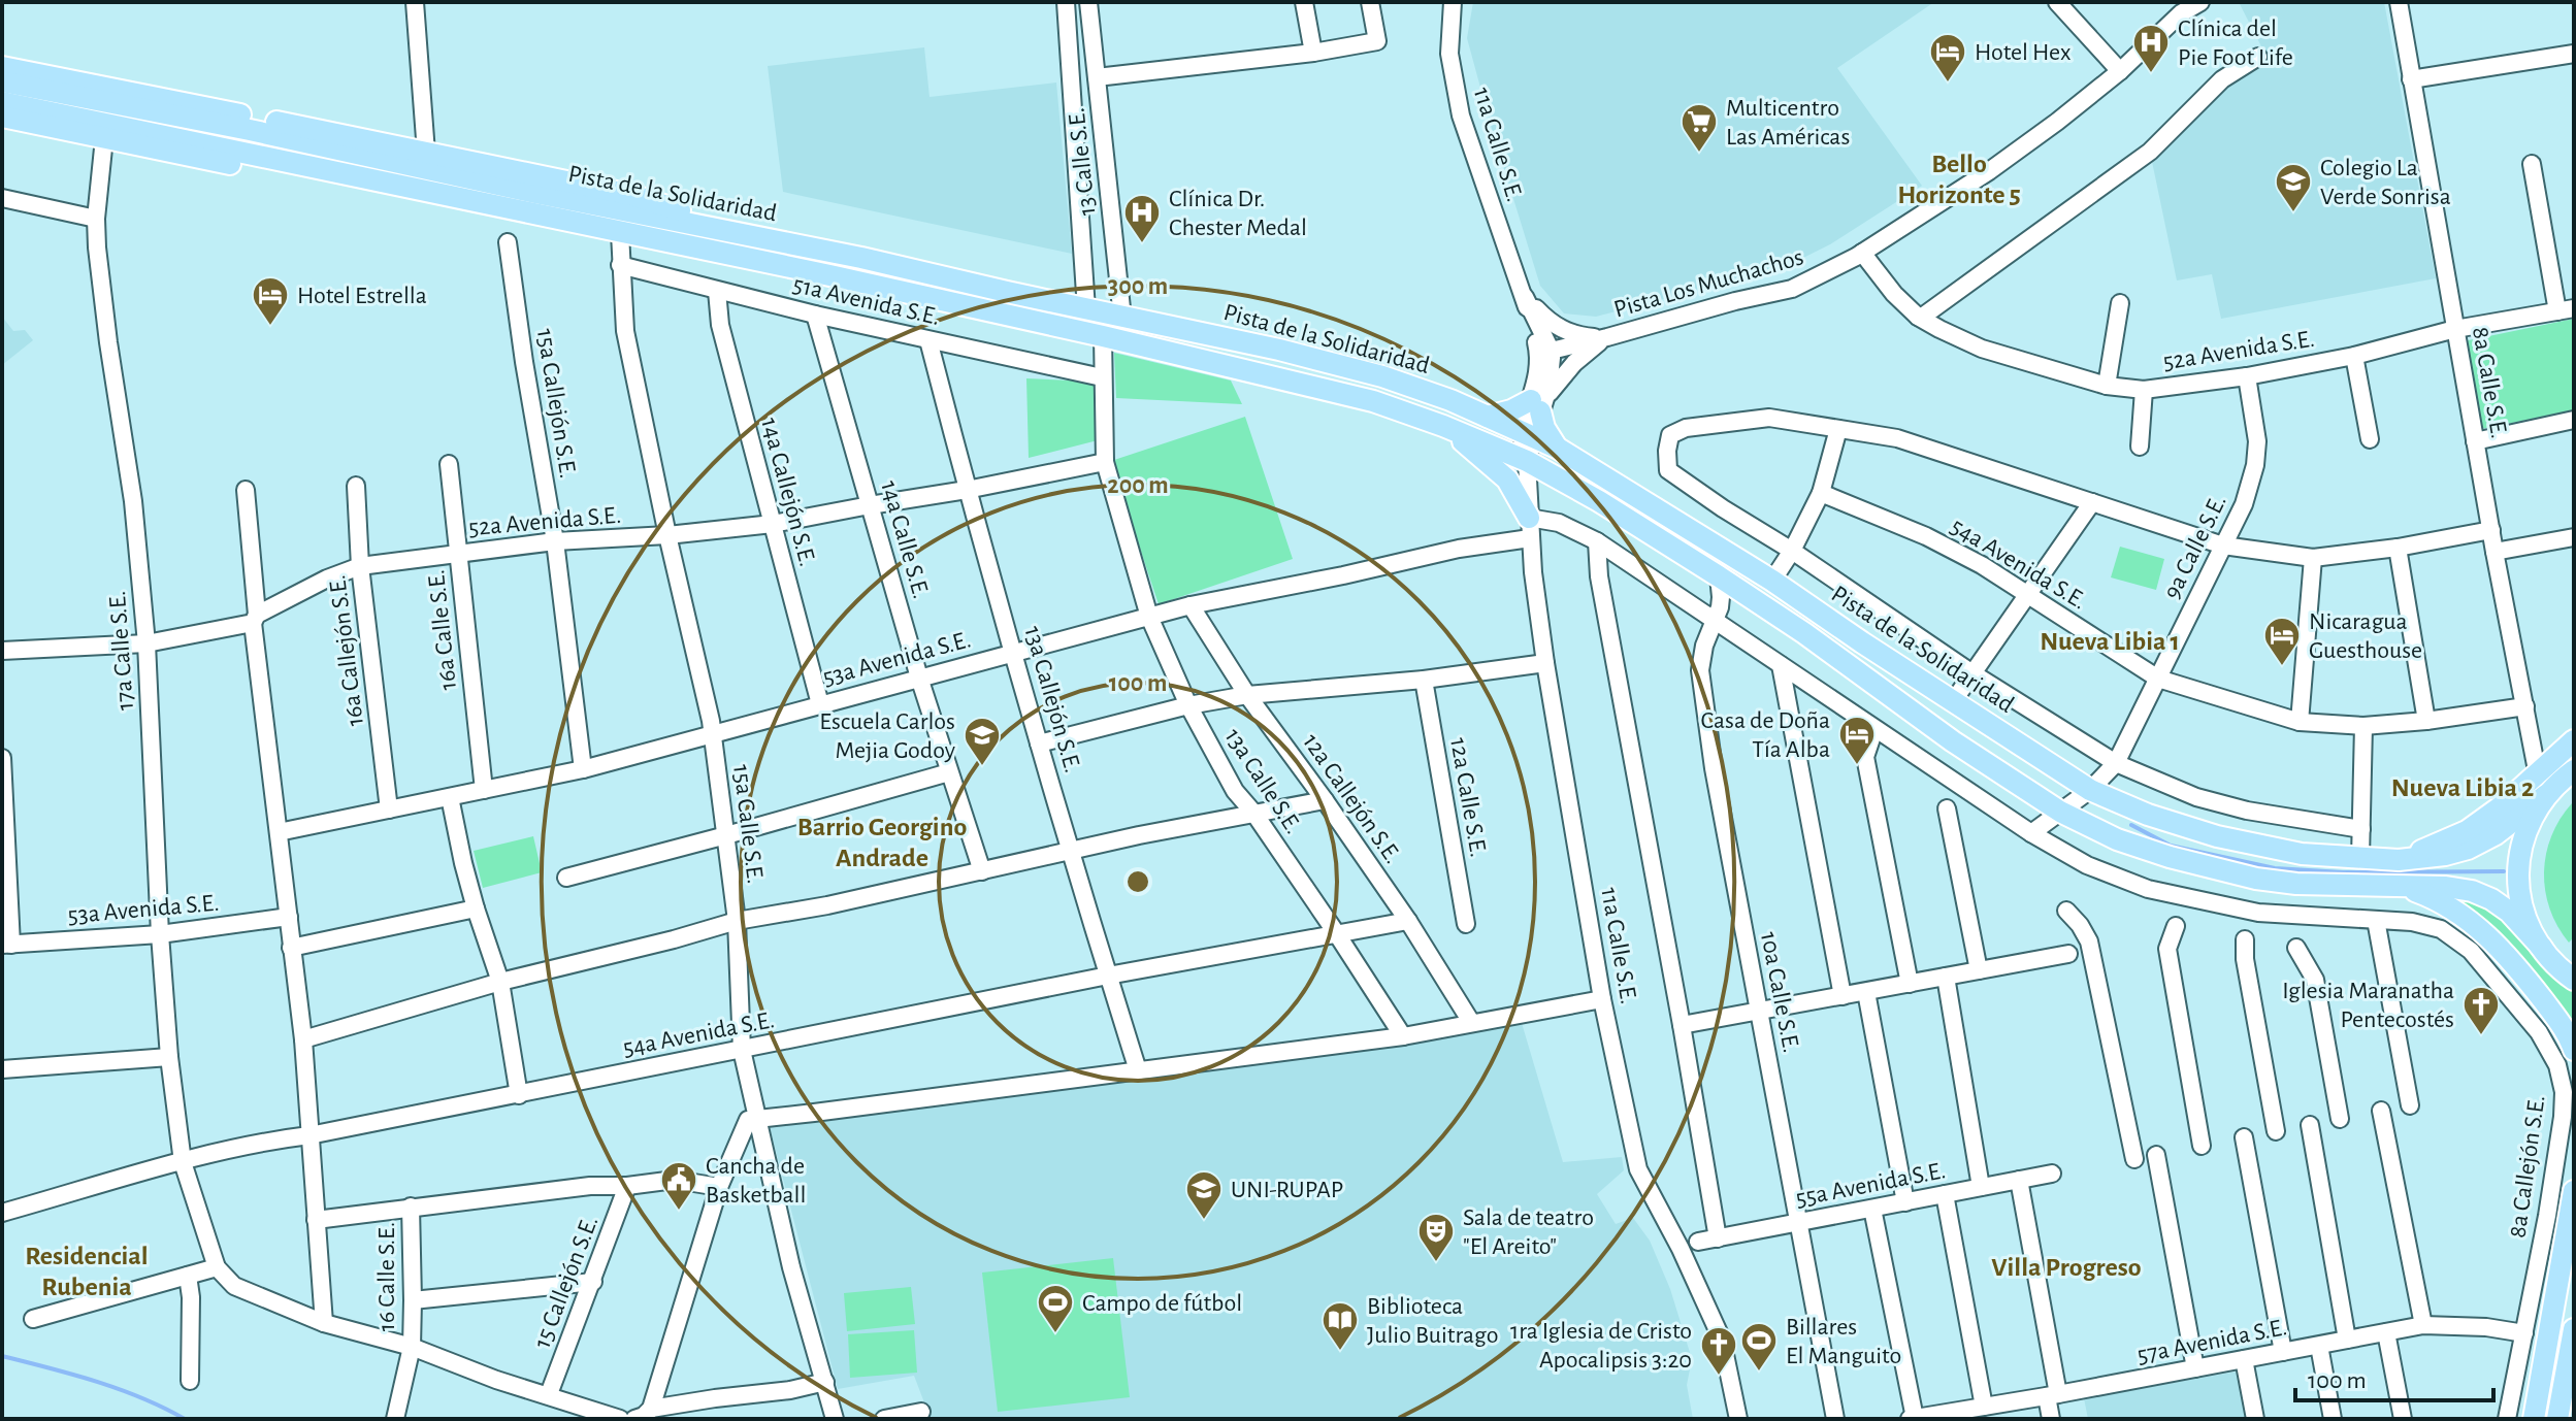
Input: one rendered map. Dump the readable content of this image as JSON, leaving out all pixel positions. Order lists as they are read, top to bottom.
{
  "streets": {
    "main road": ["Pista de la Solidaridad"],
    "street": [
      "11a Calle S.E.",
      "13 Calle S.E.",
      "Pista Los Muchachos",
      "51a Avenida S.E.",
      "52a Avenida S.E.",
      "8a Calle S.E.",
      "15a Callejón S.E.",
      "14a Callejón S.E.",
      "14a Calle S.E.",
      "9a Calle S.E.",
      "54a Avenida S.E.",
      "16a Calle S.E.",
      "17a Calle S.E.",
      "16a Callejón S.E.",
      "53a Avenida S.E.",
      "13a Callejón S.E.",
      "13a Calle S.E.",
      "12a Calle S.E.",
      "12a Callejón S.E.",
      "15a Calle S.E.",
      "10a Calle S.E.",
      "8a Callejón S.E.",
      "55a Avenida S.E.",
      "16 Calle S.E.",
      "15 Callejón S.E.",
      "57a Avenida S.E."
    ]
  },
  "crossings": [
    ["11a Calle S.E.", "Pista de la Solidaridad"],
    ["11a Calle S.E.", "Pista Los Muchachos"],
    ["11a Calle S.E.", "53a Avenida S.E."],
    ["11a Calle S.E.", "8a Callejón S.E."],
    ["13 Calle S.E.", "Pista de la Solidaridad"],
    ["Pista de la Solidaridad", "9a Calle S.E."],
    ["Pista de la Solidaridad", "17a Calle S.E."],
    ["Pista de la Solidaridad", "13a Calle S.E."],
    ["Pista de la Solidaridad", "15a Calle S.E."],
    ["Pista de la Solidaridad", "10a Calle S.E."],
    ["51a Avenida S.E.", "14a Callejón S.E."],
    ["51a Avenida S.E.", "14a Calle S.E."],
    ["51a Avenida S.E.", "13a Callejón S.E."],
    ["51a Avenida S.E.", "13a Calle S.E."],
    ["51a Avenida S.E.", "15a Calle S.E."],
    ["52a Avenida S.E.", "8a Calle S.E."],
    ["52a Avenida S.E.", "15a Callejón S.E."],
    ["52a Avenida S.E.", "14a Callejón S.E."],
    ["52a Avenida S.E.", "14a Calle S.E."],
    ["52a Avenida S.E.", "9a Calle S.E."],
    ["52a Avenida S.E.", "16a Calle S.E."],
    ["52a Avenida S.E.", "17a Calle S.E."],
    ["52a Avenida S.E.", "16a Callejón S.E."],
    ["52a Avenida S.E.", "13a Callejón S.E."],
    ["52a Avenida S.E.", "13a Calle S.E."],
    ["52a Avenida S.E.", "15a Calle S.E."],
    ["8a Calle S.E.", "54a Avenida S.E."],
    ["15a Callejón S.E.", "53a Avenida S.E."],
    ["14a Callejón S.E.", "53a Avenida S.E."],
    ["14a Calle S.E.", "53a Avenida S.E."],
    ["9a Calle S.E.", "54a Avenida S.E."],
    ["9a Calle S.E.", "8a Callejón S.E."],
    ["54a Avenida S.E.", "17a Calle S.E."],
    ["54a Avenida S.E.", "13a Callejón S.E."],
    ["54a Avenida S.E.", "13a Calle S.E."],
    ["54a Avenida S.E.", "12a Callejón S.E."],
    ["54a Avenida S.E.", "15a Calle S.E."],
    ["16a Calle S.E.", "53a Avenida S.E."],
    ["17a Calle S.E.", "53a Avenida S.E."],
    ["16a Callejón S.E.", "53a Avenida S.E."],
    ["53a Avenida S.E.", "13a Callejón S.E."],
    ["53a Avenida S.E.", "13a Calle S.E."],
    ["53a Avenida S.E.", "12a Callejón S.E."],
    ["53a Avenida S.E.", "15a Calle S.E."],
    ["53a Avenida S.E.", "8a Callejón S.E."],
    ["10a Calle S.E.", "8a Callejón S.E."],
    ["10a Calle S.E.", "55a Avenida S.E."],
    ["8a Callejón S.E.", "57a Avenida S.E."]
  ],
  "districts": [
    "Bello Horizonte 5",
    "Nueva Libia 1",
    "Nueva Libia 2",
    "Barrio Georgino Andrade",
    "Residencial Rubenia",
    "Villa Progreso"
  ],
  "places": {
    "hospital": ["Clínica del Pie Foot Life", "Clínica Dr. Chester Medal"],
    "hotel": [
      "Hotel Hex",
      "Hotel Estrella",
      "Nicaragua Guesthouse",
      "Casa de Doña Tía Alba"
    ],
    "supermarket": ["Multicentro Las Américas"],
    "school or university": ["Colegio La Verde Sonrisa", "Escuela Carlos Mejia Godoy", "UNI-RUPAP"],
    "church": ["Iglesia Maranatha Pentecostés", "1ra Iglesia de Cristo Apocalipsis 3:20"],
    "public building": ["Cancha de Basketball"],
    "theatre": ["Sala de teatro \"El Areito\""],
    "sports": ["Campo de fútbol", "Billares El Manguito"],
    "library": ["Biblioteca Julio Buitrago"]
  },
  "scale_bar": "100 m",
  "rings": ["300 m", "200 m", "100 m"]
}
